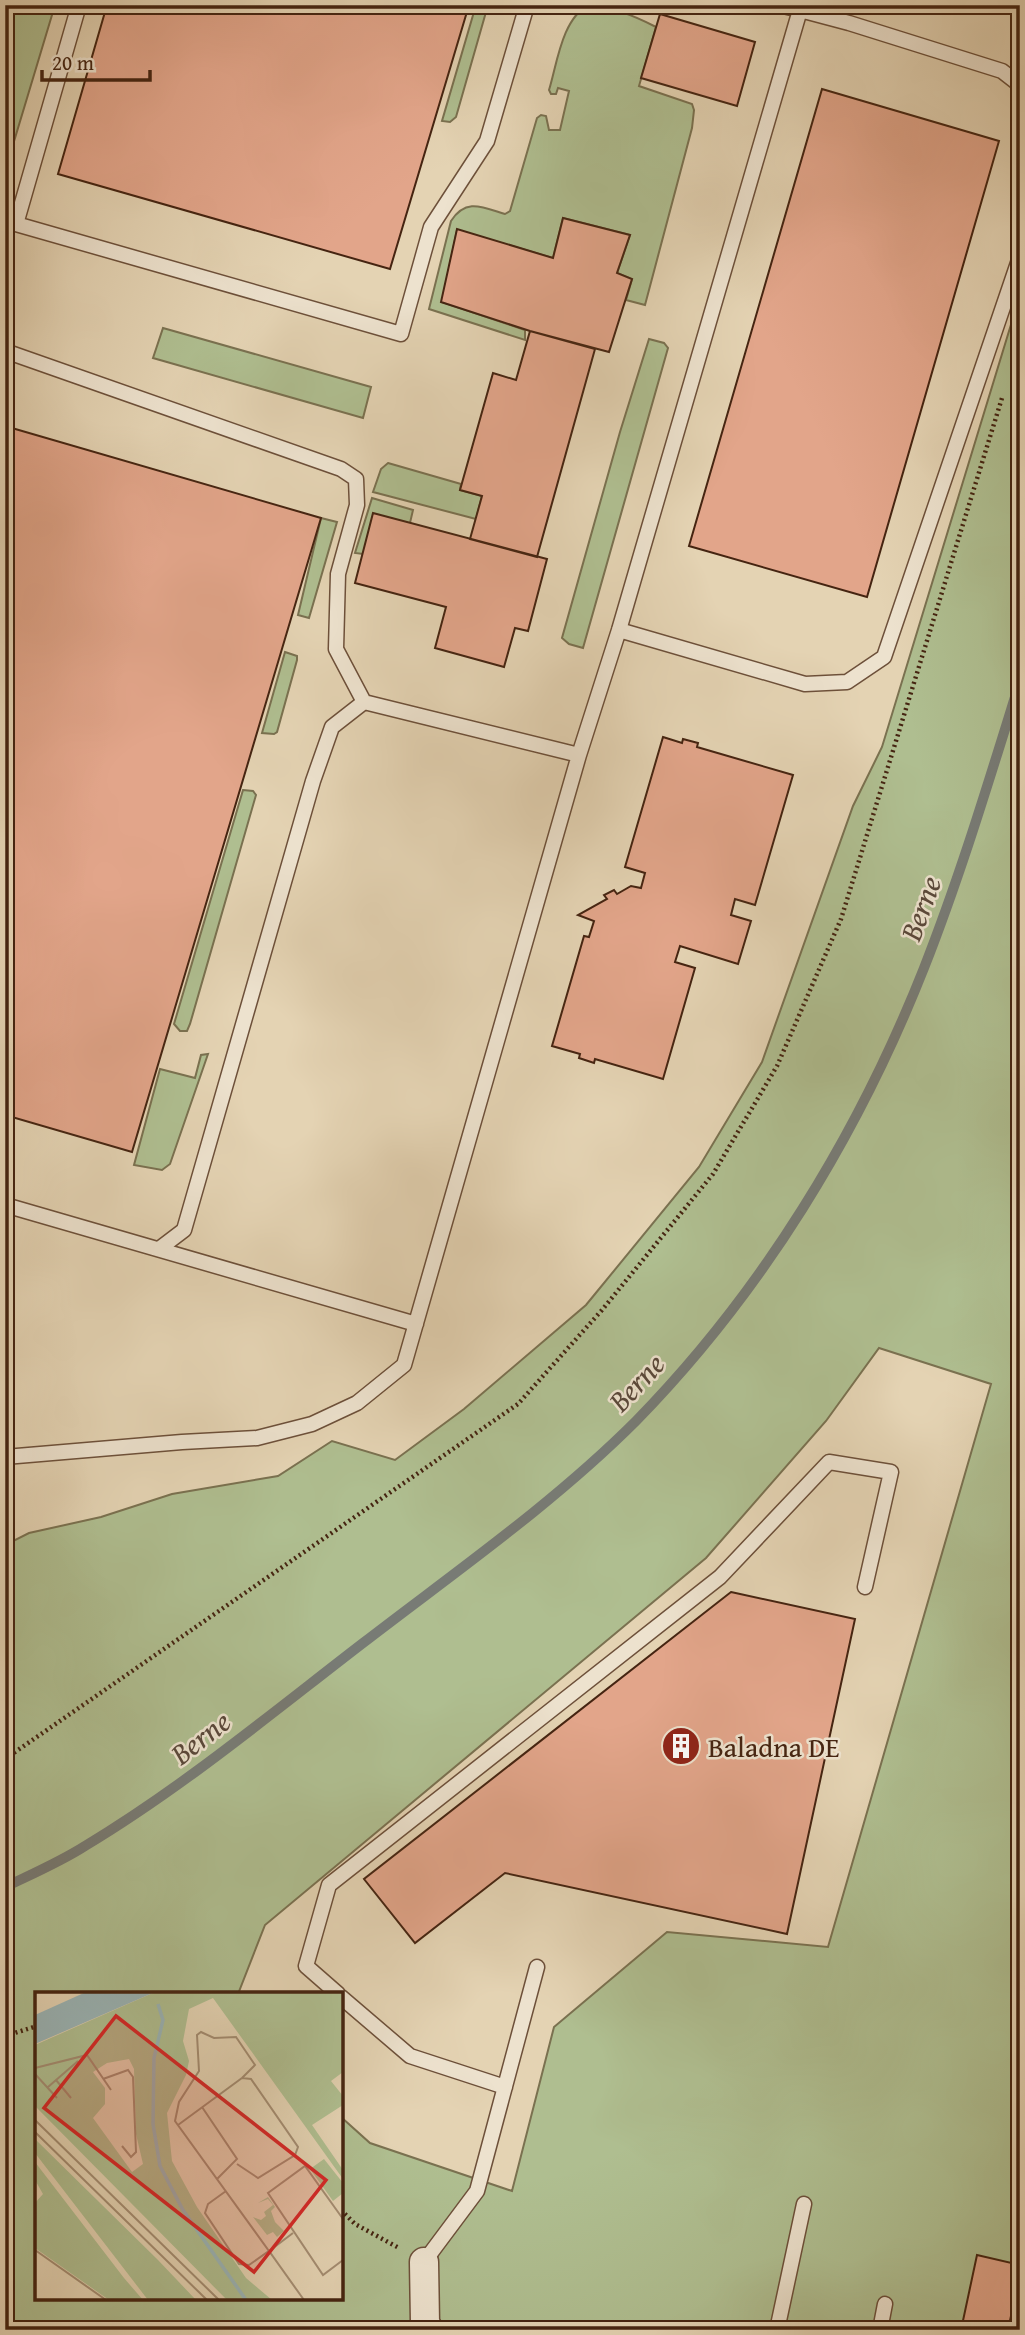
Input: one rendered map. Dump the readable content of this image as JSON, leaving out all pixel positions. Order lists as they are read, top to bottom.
{
  "water": ["Berne"],
  "places": {
    "building": ["Baladna DE"]
  },
  "scale_bar": "20 m"
}
